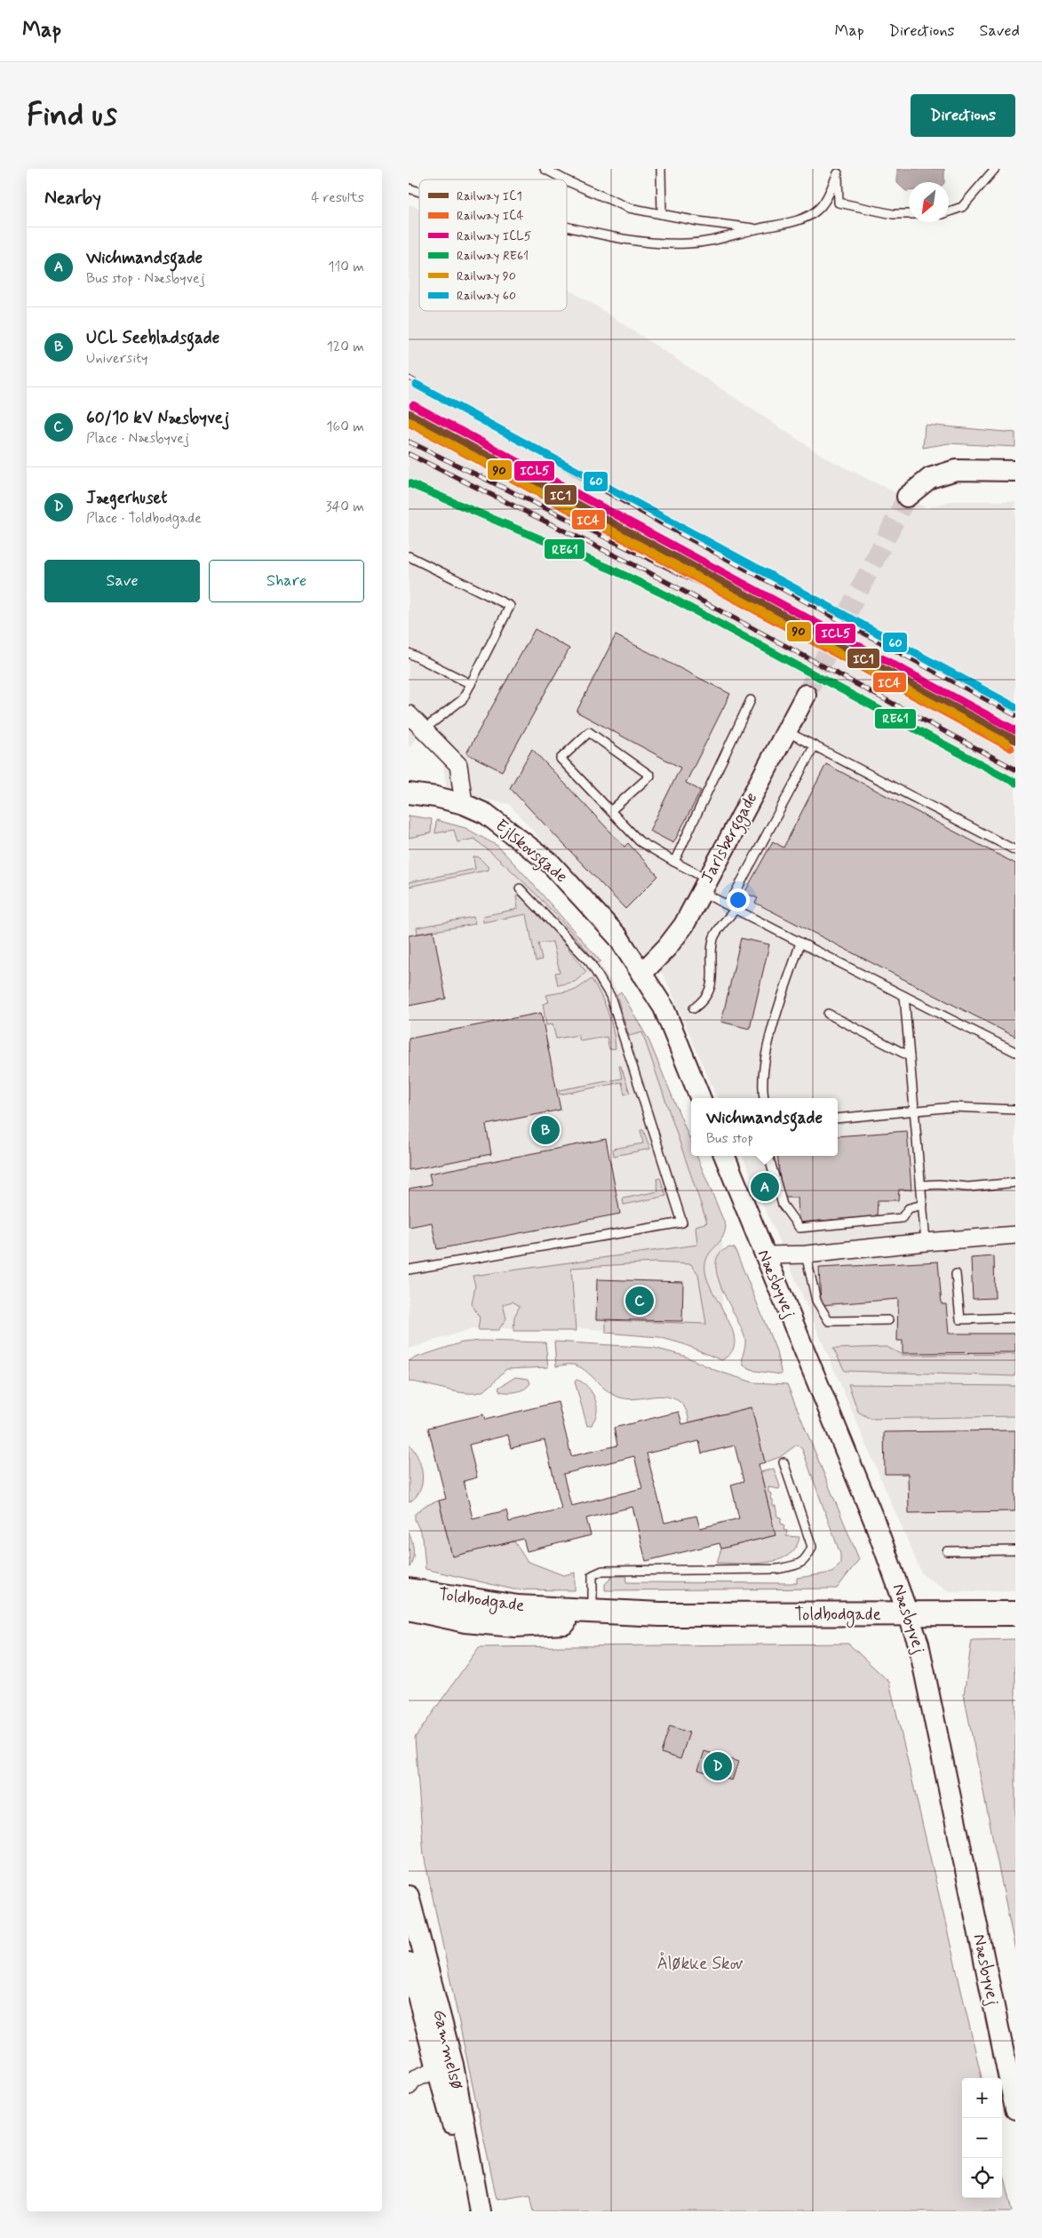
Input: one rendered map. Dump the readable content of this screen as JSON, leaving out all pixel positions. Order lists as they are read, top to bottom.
{
  "streets": {
    "main road": ["Toldbodgade"],
    "street": [
      "Jarlsberggade",
      "Ejlskovsgade",
      "Næsbyvej",
      "Gammelsø"
    ]
  },
  "crossings": [
    ["Jarlsberggade", "Ejlskovsgade"],
    ["Næsbyvej", "Toldbodgade"]
  ],
  "parks": ["Åløkke Skov"],
  "lines": [
    "rail line 60",
    "rail line ICL5",
    "rail line IC1",
    "rail line 90",
    "rail line IC4",
    "rail line RE61"
  ],
  "legend": [
    "Railway IC1",
    "Railway IC4",
    "Railway ICL5",
    "Railway RE61",
    "Railway 90",
    "Railway 60"
  ],
  "north": "bottom left",
  "page": {
    "header": "Map",
    "nav": ["Map", "Directions", "Saved"],
    "buttons": [
      "Directions",
      ["Save", "Share"]
    ],
    "title": "Find us",
    "heading": ["Nearby", "4 results"],
    "list": [
      {
        "mark": "A",
        "name": "Wichmandsgade",
        "note": "Bus stop · Næsbyvej",
        "value": "110 m"
      },
      {
        "mark": "B",
        "name": "UCL Seebladsgade",
        "note": "University",
        "value": "120 m"
      },
      {
        "mark": "C",
        "name": "60/10 kV Næsbyvej",
        "note": "Place · Næsbyvej",
        "value": "160 m"
      },
      {
        "mark": "D",
        "name": "Jægerhuset",
        "note": "Place · Toldbodgade",
        "value": "340 m"
      }
    ],
    "popup": ["Wichmandsgade", "Bus stop"],
    "pins": [
      "B",
      "A",
      "C",
      "D"
    ],
    "map_buttons": ["+", "−"]
  }
}
